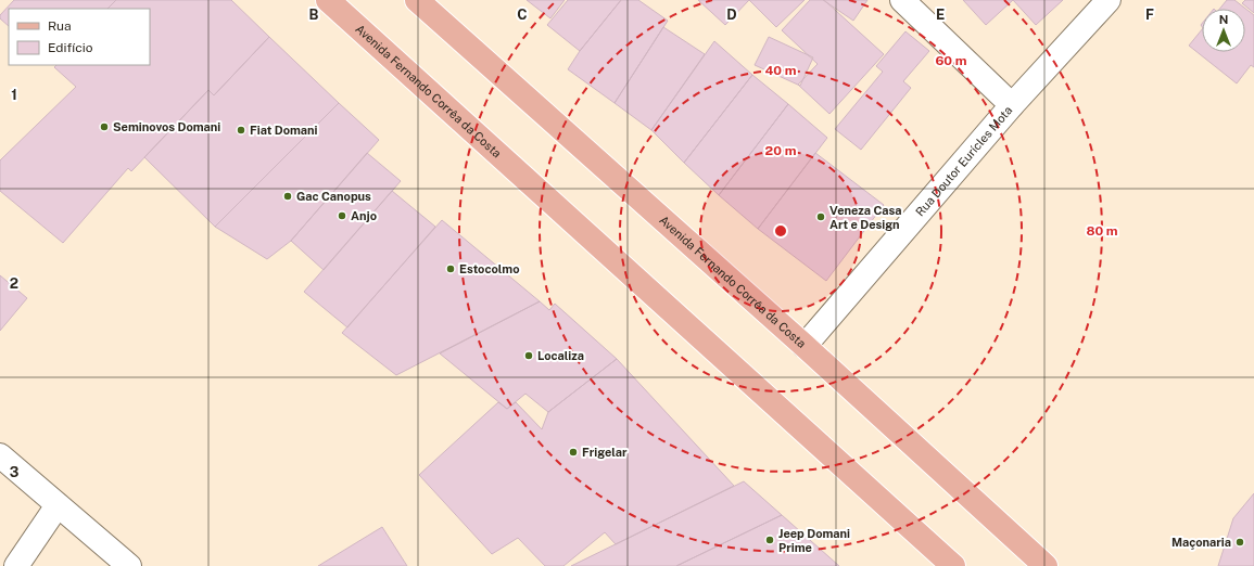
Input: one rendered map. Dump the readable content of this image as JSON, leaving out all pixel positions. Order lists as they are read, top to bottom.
{
  "streets": {
    "main road": ["Avenida Fernando Corrêa da Costa"],
    "street": ["Rua Doutor Eurícles Mota"]
  },
  "crossings": [
    ["Avenida Fernando Corrêa da Costa", "Rua Doutor Eurícles Mota"]
  ],
  "places": [
    "Seminovos Domani",
    "Fiat Domani",
    "Gac Canopus",
    "Anjo",
    "Veneza Casa Art e Design",
    "Estocolmo",
    "Localiza",
    "Frigelar",
    "Jeep Domani Prime",
    "Maçonaria"
  ],
  "legend": ["Rua", "Edifício"],
  "north": "top",
  "grid": {
    "columns": [
      "B",
      "C",
      "D",
      "E",
      "F"
    ],
    "rows": ["1", "2", "3"]
  },
  "rings": [
    "60 m",
    "40 m",
    "20 m",
    "80 m"
  ]
}
